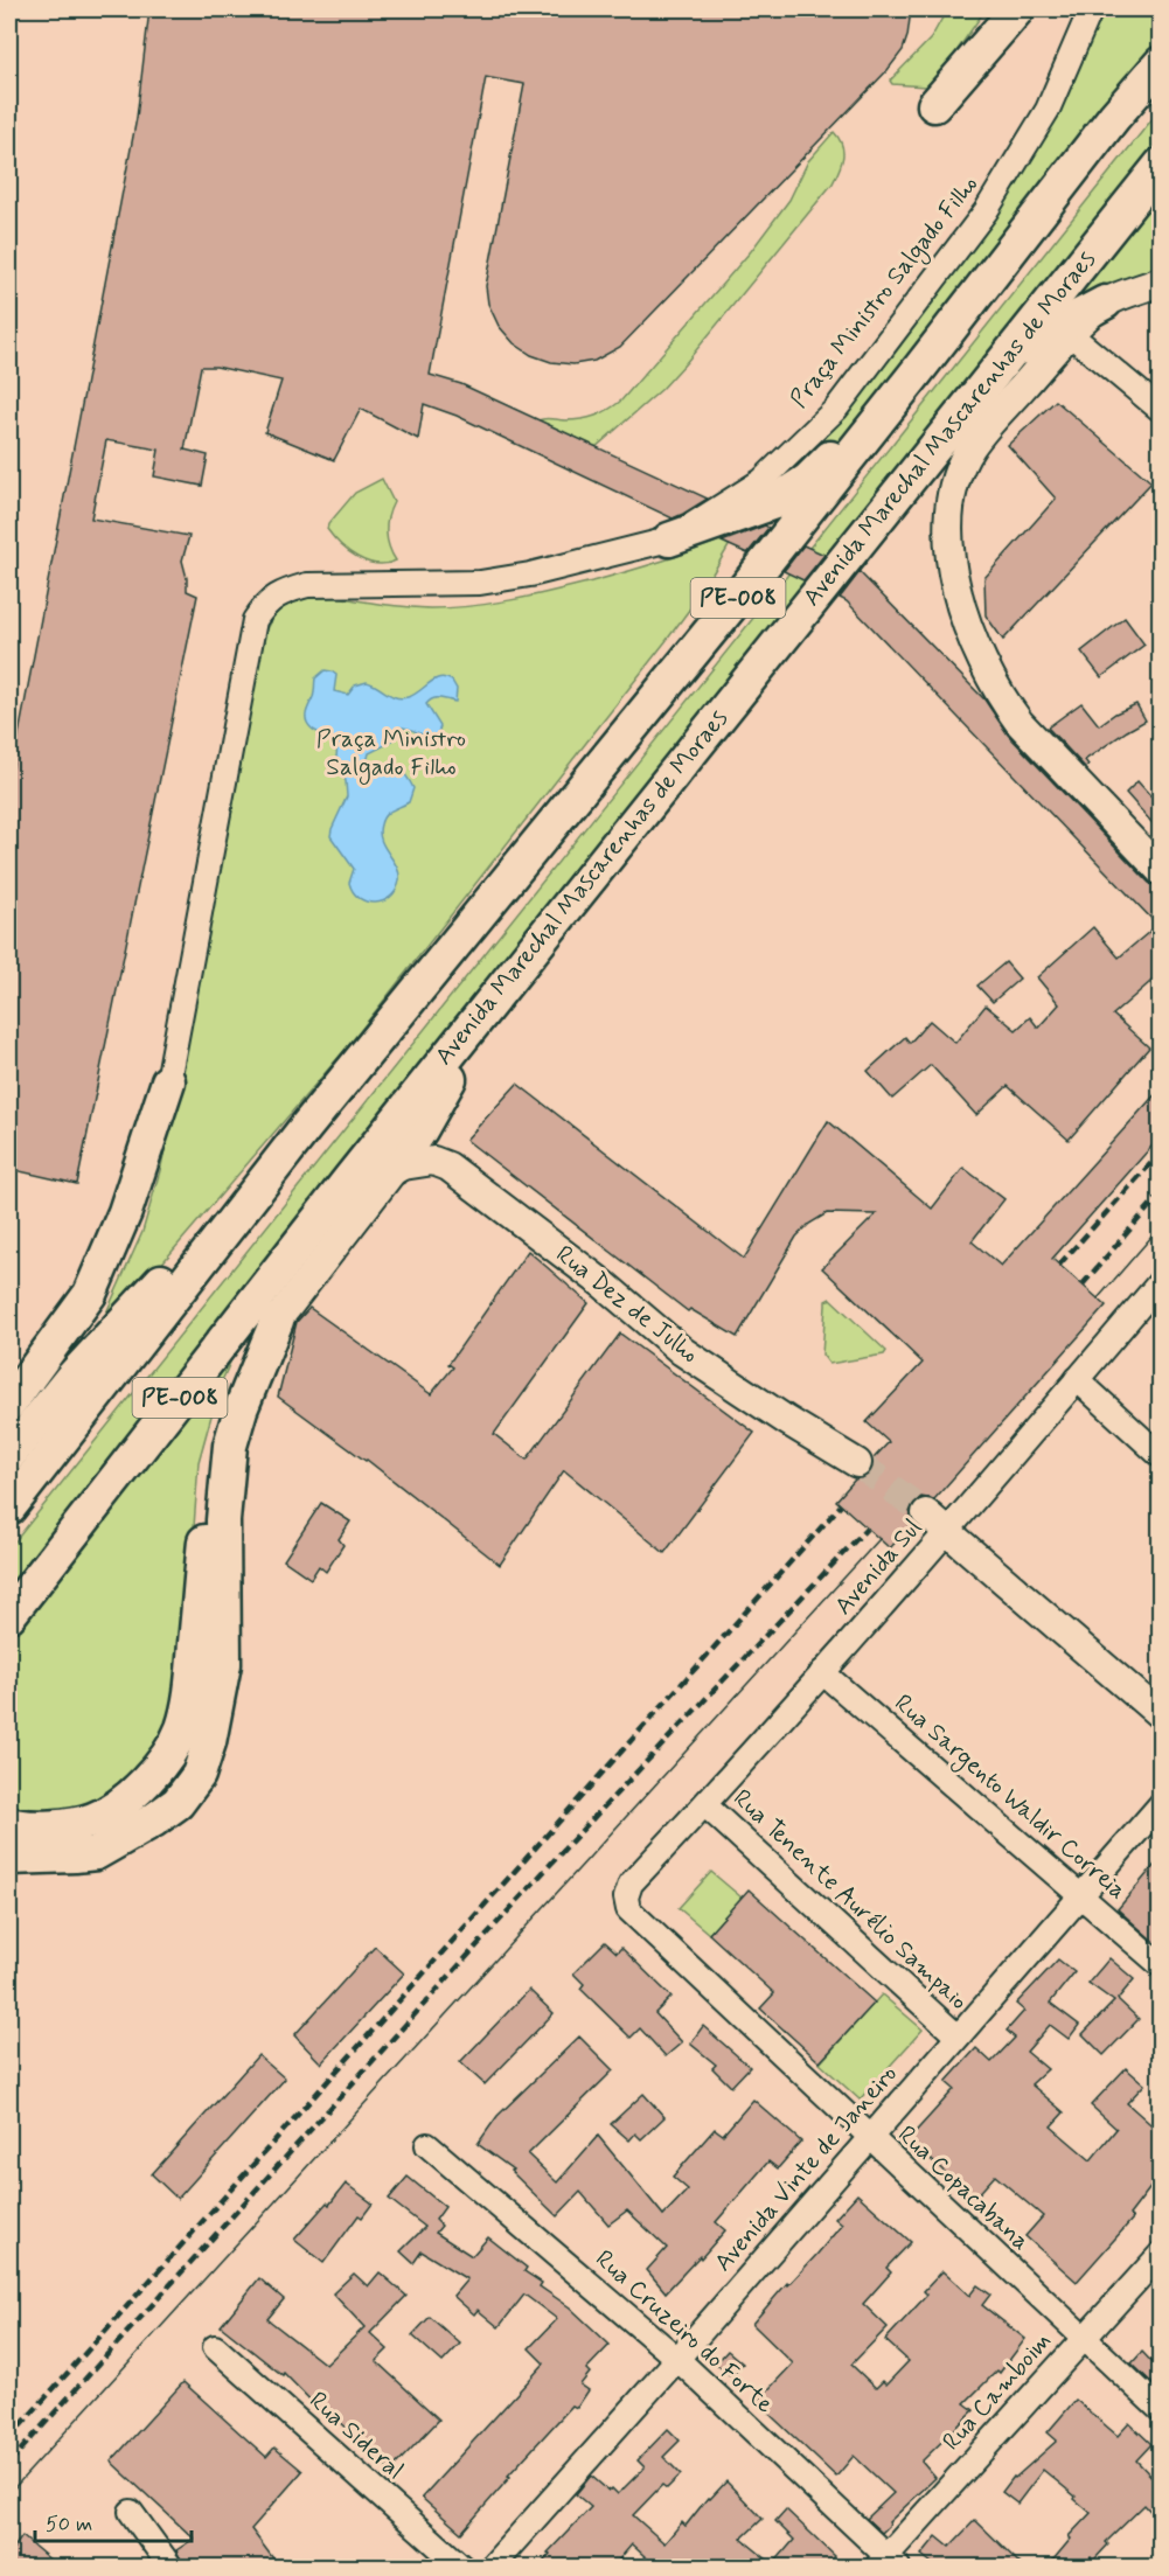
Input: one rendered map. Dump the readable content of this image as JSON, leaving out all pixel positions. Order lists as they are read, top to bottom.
{
  "streets": {
    "highway": ["Avenida Marechal Mascarenhas de Moraes", "PE-008"],
    "main road": ["Rua Dez de Julho"],
    "street": [
      "Praça Ministro Salgado Filho",
      "Avenida Sul",
      "Rua Sargento Waldir Correia",
      "Rua Tenente Aurélio Sampaio",
      "Avenida Vinte de Janeiro",
      "Rua Copacabana",
      "Rua Cruzeiro do Forte",
      "Rua Camboim",
      "Rua Sideral"
    ]
  },
  "crossings": [
    ["Avenida Sul", "Rua Sargento Waldir Correia"],
    ["Avenida Sul", "Rua Tenente Aurélio Sampaio"],
    ["Avenida Sul", "Rua Copacabana"],
    ["Rua Sargento Waldir Correia", "Avenida Vinte de Janeiro"],
    ["Rua Tenente Aurélio Sampaio", "Avenida Vinte de Janeiro"],
    ["Avenida Vinte de Janeiro", "Rua Copacabana"],
    ["Avenida Vinte de Janeiro", "Rua Cruzeiro do Forte"],
    ["Rua Copacabana", "Rua Camboim"],
    ["Rua Cruzeiro do Forte", "Rua Camboim"]
  ],
  "parks": ["Praça Ministro Salgado Filho"],
  "scale_bar": "50 m"
}
